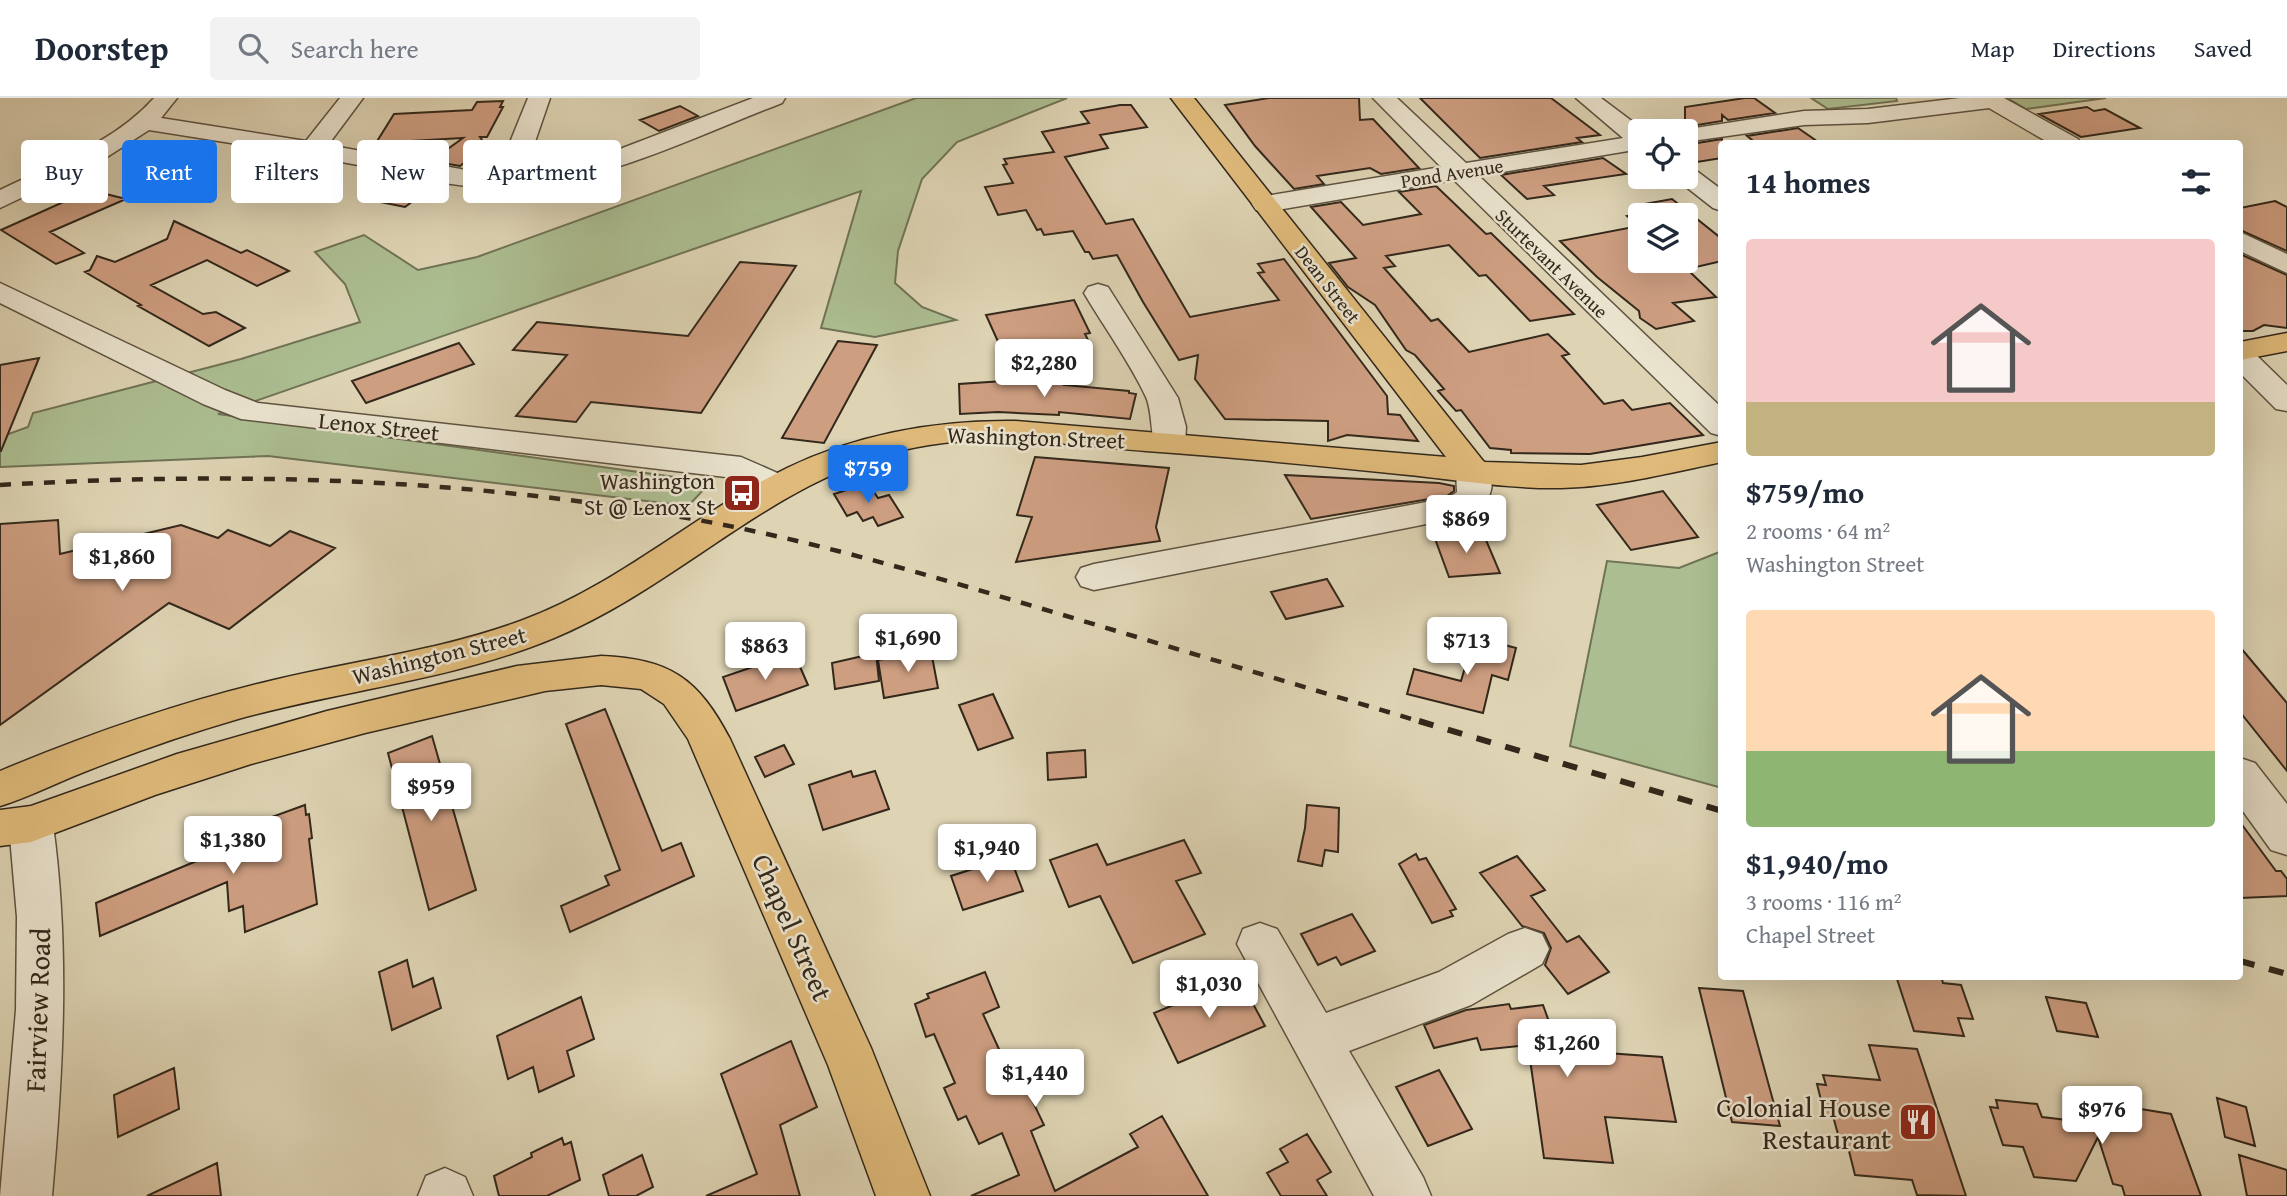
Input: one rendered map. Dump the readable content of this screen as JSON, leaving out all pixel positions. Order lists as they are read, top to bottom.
{
  "streets": {
    "main road": ["Dean Street", "Washington Street", "Chapel Street"],
    "street": [
      "Pond Avenue",
      "Sturtevant Avenue",
      "Lenox Street",
      "Fairview Road"
    ]
  },
  "crossings": [
    ["Pond Avenue", "Sturtevant Avenue"],
    ["Pond Avenue", "Dean Street"],
    ["Dean Street", "Washington Street"],
    ["Lenox Street", "Washington Street"],
    ["Washington Street", "Chapel Street"],
    ["Washington Street", "Fairview Road"]
  ],
  "places": {
    "bus stop": ["Washington St @ Lenox St"],
    "restaurant": ["Colonial House Restaurant"]
  },
  "page": {
    "header": "Doorstep",
    "search": "Search here",
    "nav": ["Map", "Directions", "Saved"],
    "chip": [
      "Buy",
      "Rent",
      "Filters",
      "New",
      "Apartment"
    ],
    "heading": "14 homes",
    "list": [
      {
        "name": "$759/mo",
        "note": "2 rooms · 64 m² · Washington Street"
      },
      {
        "name": "$1,940/mo",
        "note": "3 rooms · 116 m² · Chapel Street"
      }
    ],
    "price": [
      "$2,280",
      "$759",
      "$869",
      "$1,860",
      "$1,690",
      "$713",
      "$863",
      "$959",
      "$1,380",
      "$1,940",
      "$1,030",
      "$1,260",
      "$1,440",
      "$976"
    ]
  }
}
